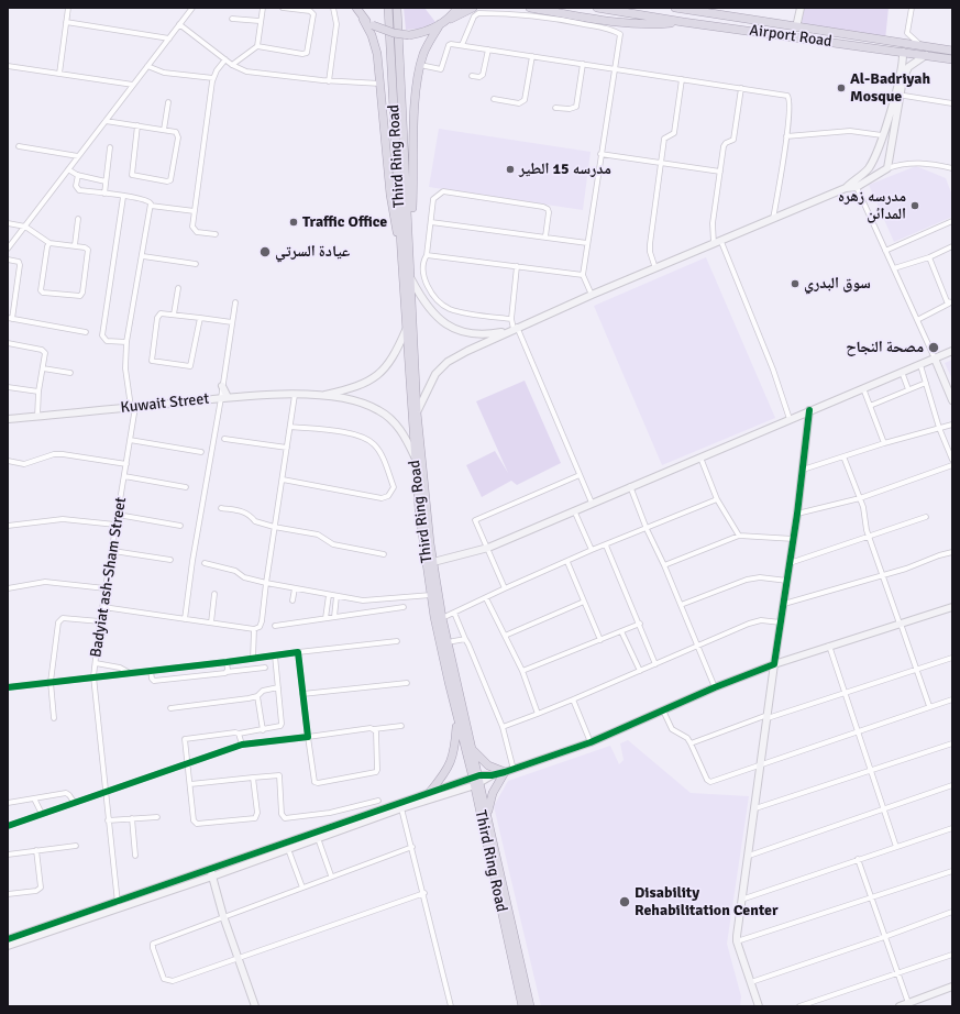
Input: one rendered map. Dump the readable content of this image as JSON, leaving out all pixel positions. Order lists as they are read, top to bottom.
{
  "streets": {
    "highway": ["Airport Road", "Third Ring Road"],
    "street": ["Kuwait Street", "Badyiat ash-Sham Street"]
  },
  "crossings": [
    ["Third Ring Road", "Kuwait Street"],
    ["Kuwait Street", "Badyiat ash-Sham Street"]
  ],
  "places": [
    "Al-Badriyah Mosque",
    "مدرسه 15 الطير",
    "مدرسه زهره المدائن",
    "Traffic Office",
    "عيادة السرتي",
    "سوق البدري",
    "مصحة النجاح",
    "Disability Rehabilitation Center"
  ]
}
